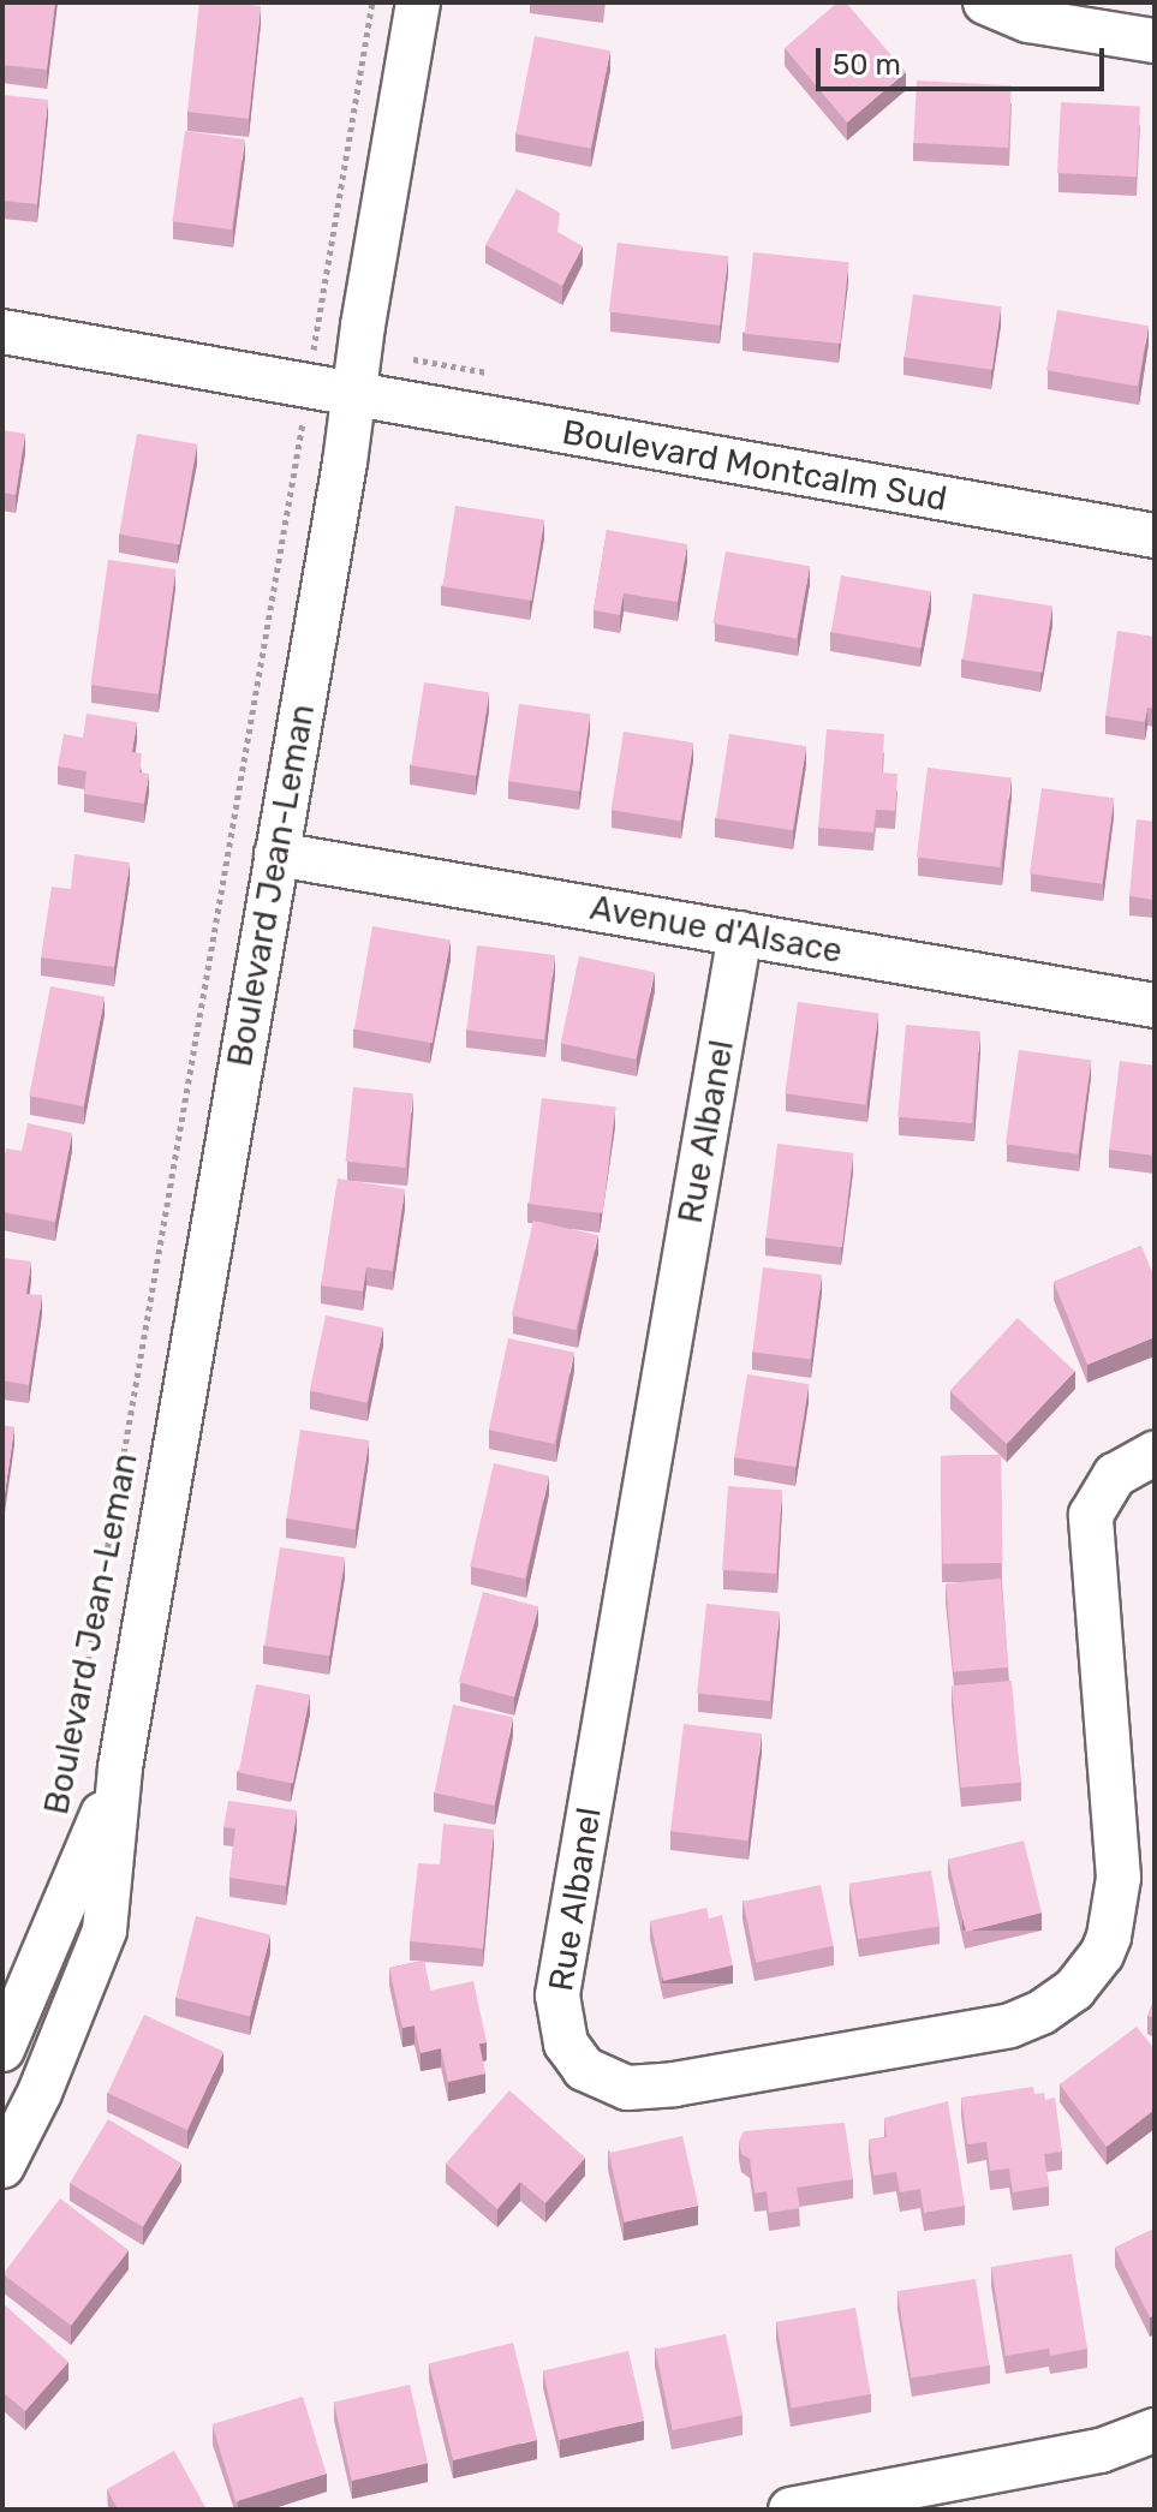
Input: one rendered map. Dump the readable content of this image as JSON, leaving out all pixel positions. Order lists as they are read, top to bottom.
{
  "streets": {
    "street": [
      "Boulevard Montcalm Sud",
      "Boulevard Jean-Leman",
      "Avenue d'Alsace",
      "Rue Albanel"
    ]
  },
  "crossings": [
    ["Boulevard Montcalm Sud", "Boulevard Jean-Leman"],
    ["Boulevard Jean-Leman", "Avenue d'Alsace"],
    ["Avenue d'Alsace", "Rue Albanel"]
  ],
  "scale_bar": "50 m"
}
